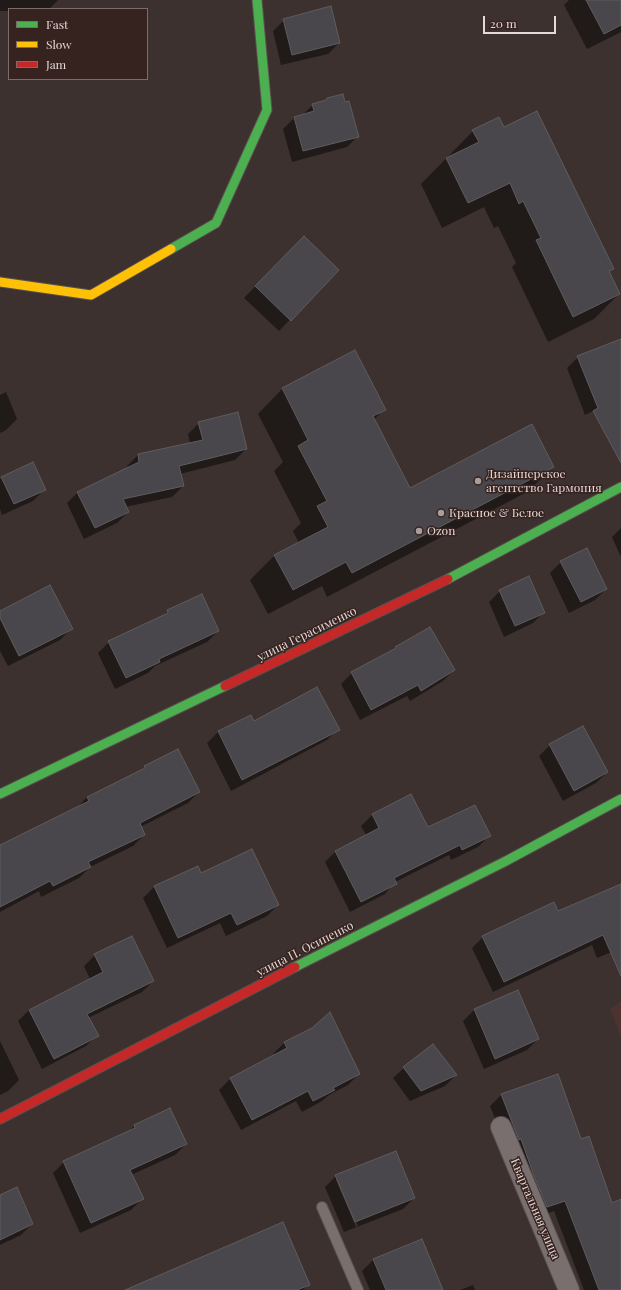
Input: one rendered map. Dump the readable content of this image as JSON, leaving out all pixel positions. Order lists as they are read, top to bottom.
{
  "streets": {
    "main road": ["улица Герасименко", "улица П. Осипенко"],
    "street": ["Квартальная улица"]
  },
  "places": ["Дизайнерское агентство Гармония", "Красное & Белое", "Ozon"],
  "legend": ["Fast", "Slow", "Jam"],
  "scale_bar": "20 m"
}
